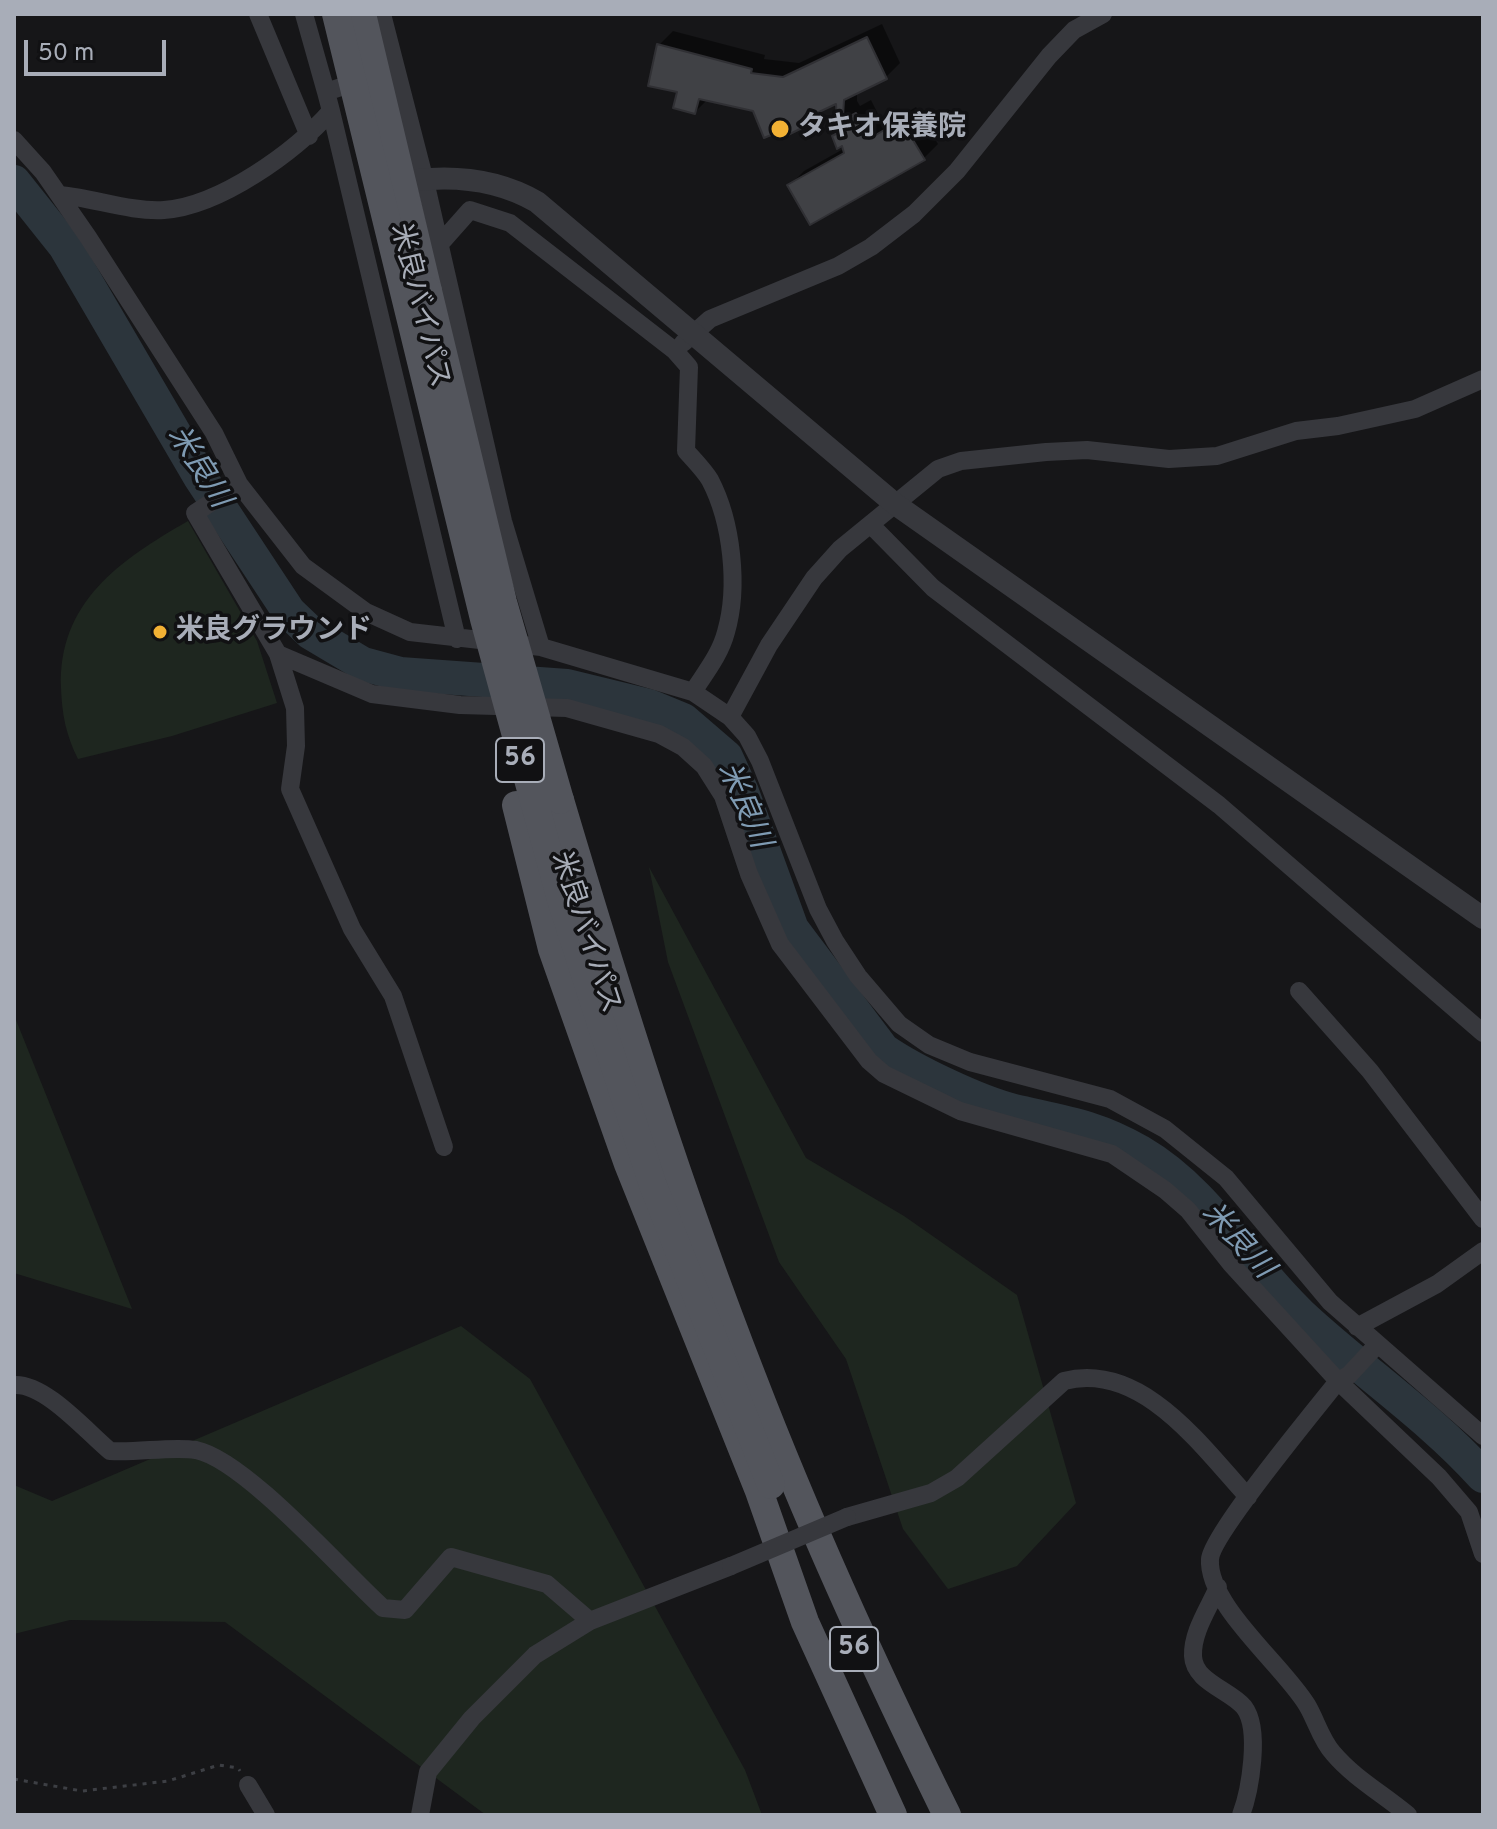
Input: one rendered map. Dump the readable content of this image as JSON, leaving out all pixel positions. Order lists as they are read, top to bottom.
{
  "streets": {
    "main road": ["米良バイパス", "56"]
  },
  "water": ["米良川"],
  "places": ["タキオ保養院", "米良グラウンド"],
  "scale_bar": "50 m"
}
